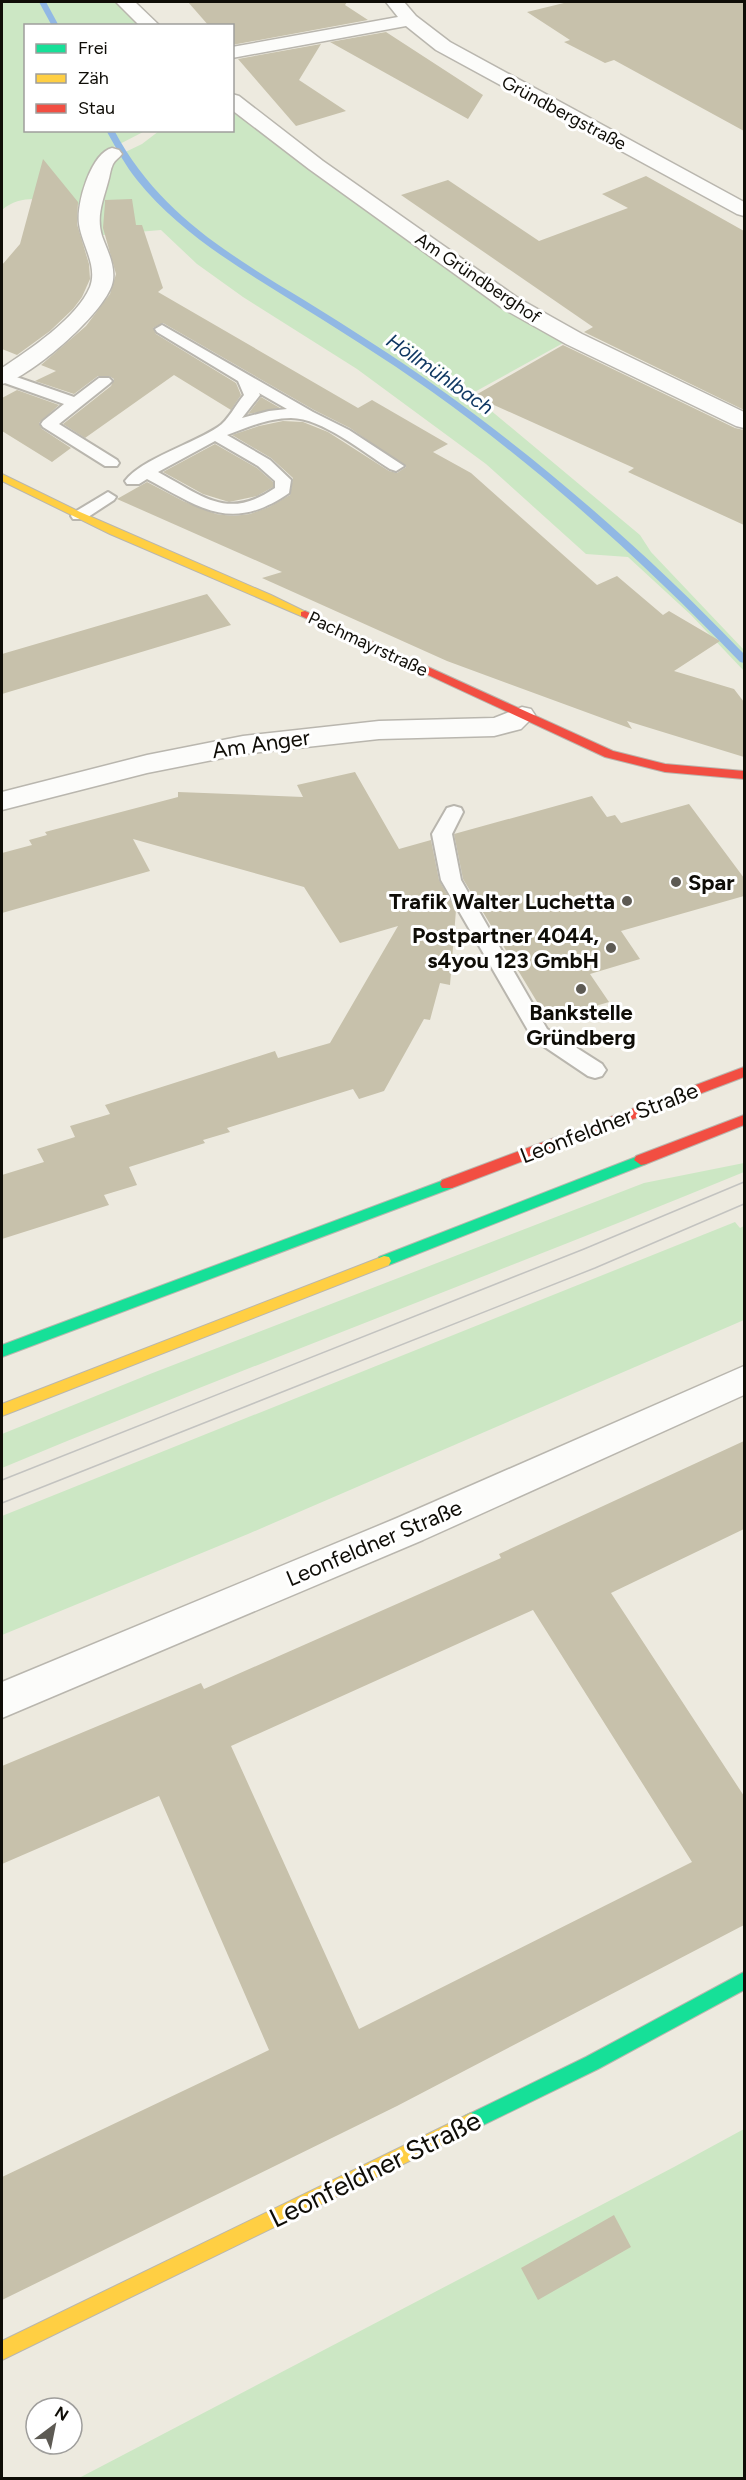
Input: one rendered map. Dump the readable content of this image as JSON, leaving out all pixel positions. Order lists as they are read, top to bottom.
{
  "streets": {
    "street": [
      "Gründbergstraße",
      "Am Gründberghof",
      "Pachmayrstraße",
      "Am Anger",
      "Leonfeldner Straße"
    ]
  },
  "crossings": [
    ["Pachmayrstraße", "Am Anger"]
  ],
  "water": ["Höllmühlbach"],
  "places": [
    "Spar",
    "Trafik Walter Luchetta",
    "Postpartner 4044, s4you 123 GmbH",
    "Bankstelle Gründberg"
  ],
  "legend": ["Frei", "Zäh", "Stau"],
  "north": "top right"
}
